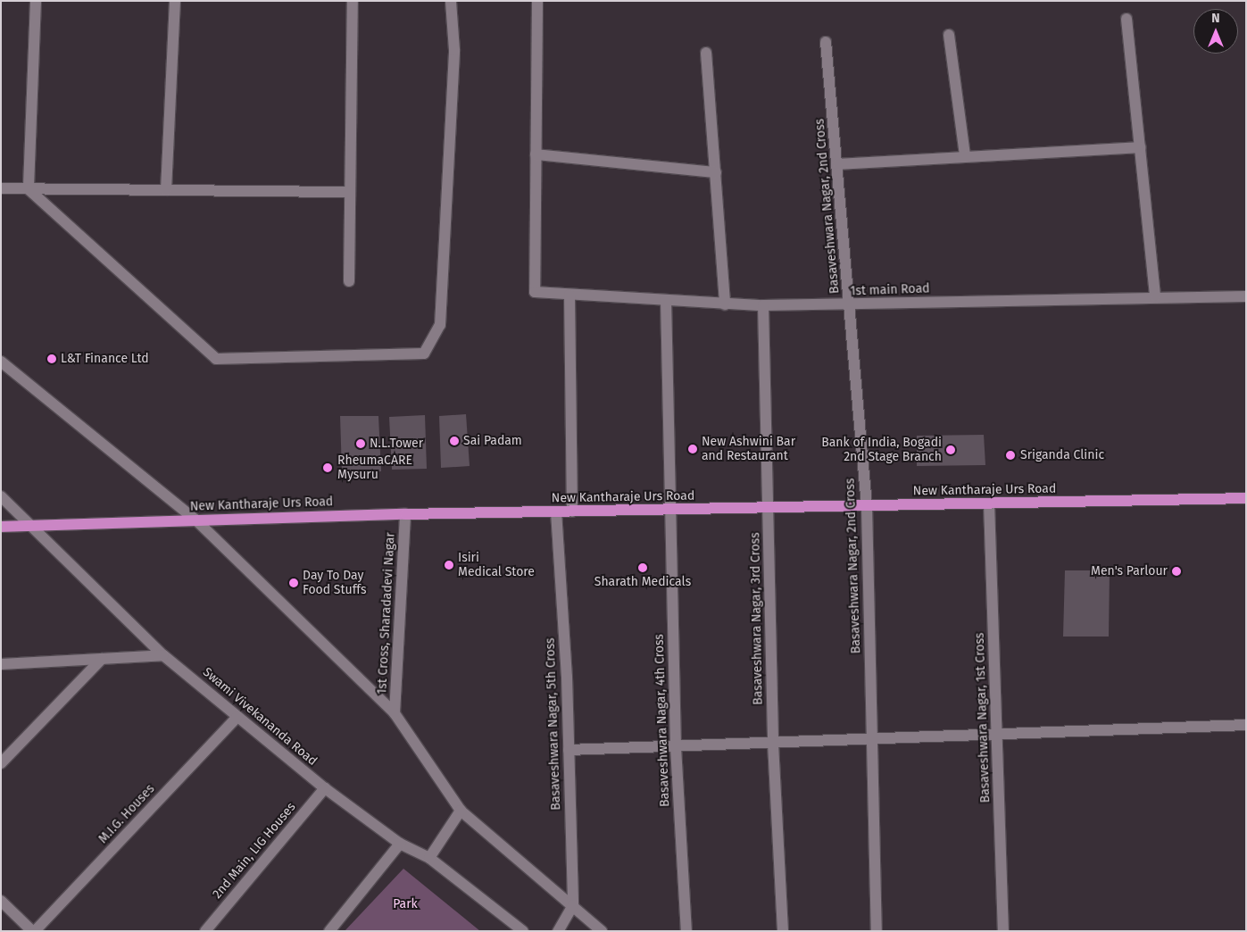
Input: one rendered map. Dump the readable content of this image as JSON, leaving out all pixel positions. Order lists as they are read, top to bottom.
{
  "streets": {
    "main road": ["New Kantharaje Urs Road"],
    "street": [
      "Basaveshwara Nagar, 2nd Cross",
      "1st main Road",
      "1st Cross, Sharadadevi Nagar",
      "Basaveshwara Nagar, 3rd Cross",
      "Swami Vivekananda Road",
      "Basaveshwara Nagar, 1st Cross",
      "Basaveshwara Nagar, 4th Cross",
      "Basaveshwara Nagar, 5th Cross",
      "M.I.G. Houses",
      "2nd Main, LIG Houses"
    ]
  },
  "crossings": [
    ["Basaveshwara Nagar, 2nd Cross", "1st main Road"],
    ["Basaveshwara Nagar, 2nd Cross", "New Kantharaje Urs Road"],
    ["1st main Road", "Basaveshwara Nagar, 3rd Cross"],
    ["1st main Road", "Basaveshwara Nagar, 4th Cross"],
    ["New Kantharaje Urs Road", "1st Cross, Sharadadevi Nagar"],
    ["New Kantharaje Urs Road", "Basaveshwara Nagar, 3rd Cross"],
    ["New Kantharaje Urs Road", "Swami Vivekananda Road"],
    ["New Kantharaje Urs Road", "Basaveshwara Nagar, 1st Cross"],
    ["New Kantharaje Urs Road", "Basaveshwara Nagar, 4th Cross"],
    ["New Kantharaje Urs Road", "Basaveshwara Nagar, 5th Cross"],
    ["Swami Vivekananda Road", "M.I.G. Houses"],
    ["Swami Vivekananda Road", "2nd Main, LIG Houses"]
  ],
  "parks": ["Park"],
  "places": [
    "L&T Finance Ltd",
    "Sai Padam",
    "N.L.Tower",
    "New Ashwini Bar and Restaurant",
    "Bank of India, Bogadi 2nd Stage Branch",
    "Sriganda Clinic",
    "RheumaCARE Mysuru",
    "Isiri Medical Store",
    "Sharath Medicals",
    "Men's Parlour",
    "Day To Day Food Stuffs"
  ],
  "north": "top"
}
